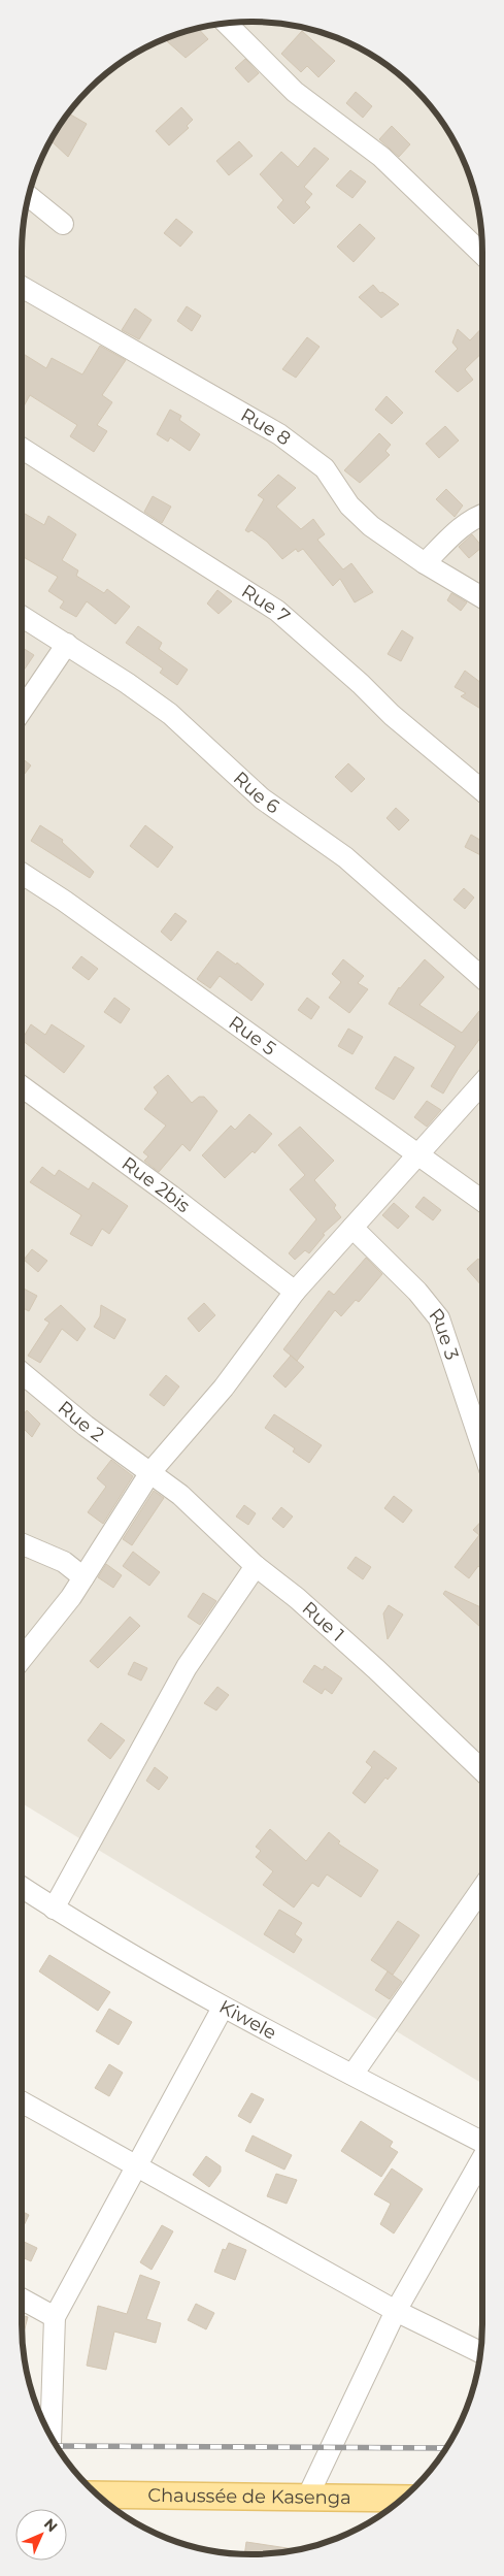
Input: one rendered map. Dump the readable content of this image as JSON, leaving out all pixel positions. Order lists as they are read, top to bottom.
{
  "streets": {
    "main road": ["Chaussée de Kasenga"],
    "street": [
      "Rue 8",
      "Rue 7",
      "Rue 6",
      "Rue 5",
      "Rue 2bis",
      "Rue 3",
      "Rue 2",
      "Rue 1",
      "Kiwele"
    ]
  },
  "crossings": [
    ["Rue 2", "Rue 1"]
  ],
  "north": "top right"
}
